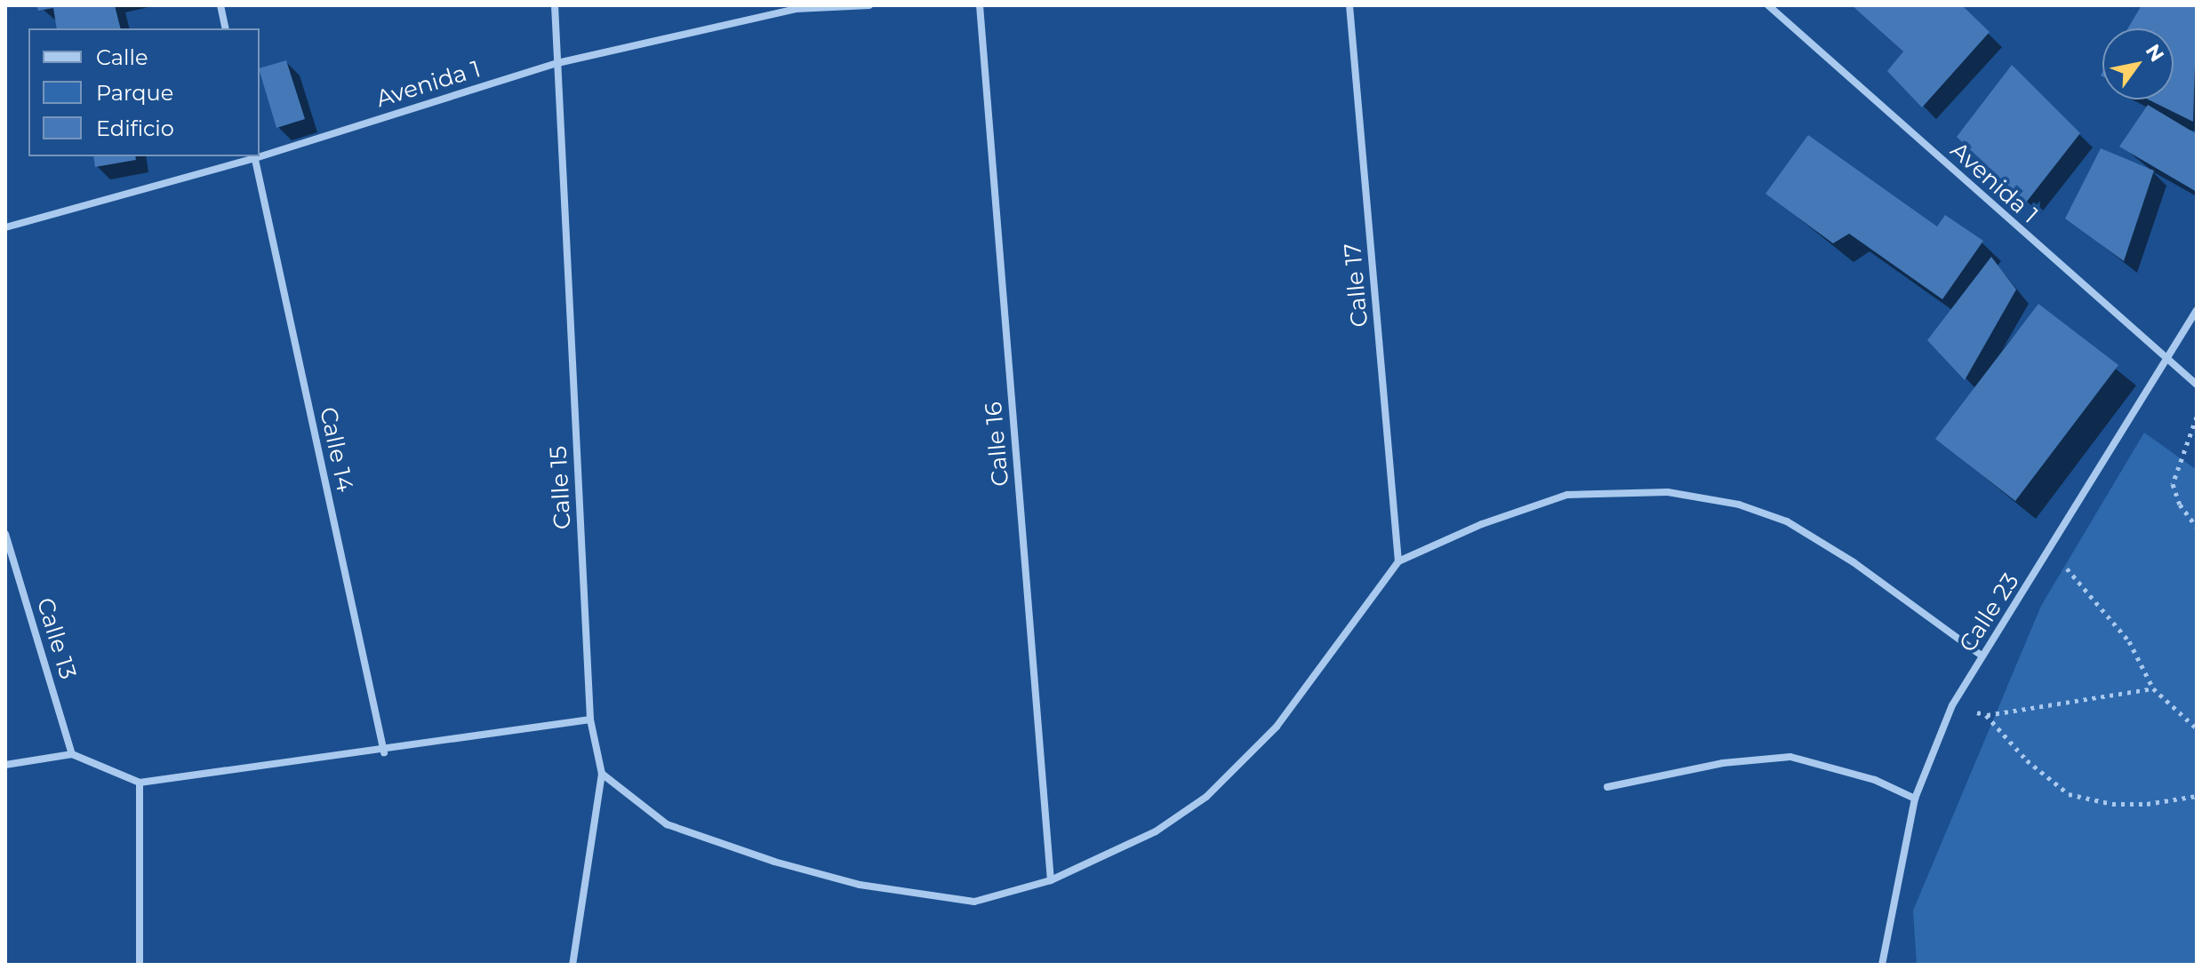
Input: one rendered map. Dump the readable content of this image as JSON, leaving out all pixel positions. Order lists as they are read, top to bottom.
{
  "streets": {
    "street": [
      "Avenida 1",
      "Calle 17",
      "Calle 16",
      "Calle 14",
      "Calle 15",
      "Calle 23",
      "Calle 13"
    ]
  },
  "crossings": [
    ["Avenida 1", "Calle 14"],
    ["Avenida 1", "Calle 15"],
    ["Avenida 1", "Calle 23"]
  ],
  "legend": ["Calle", "Parque", "Edificio"],
  "north": "top right"
}
